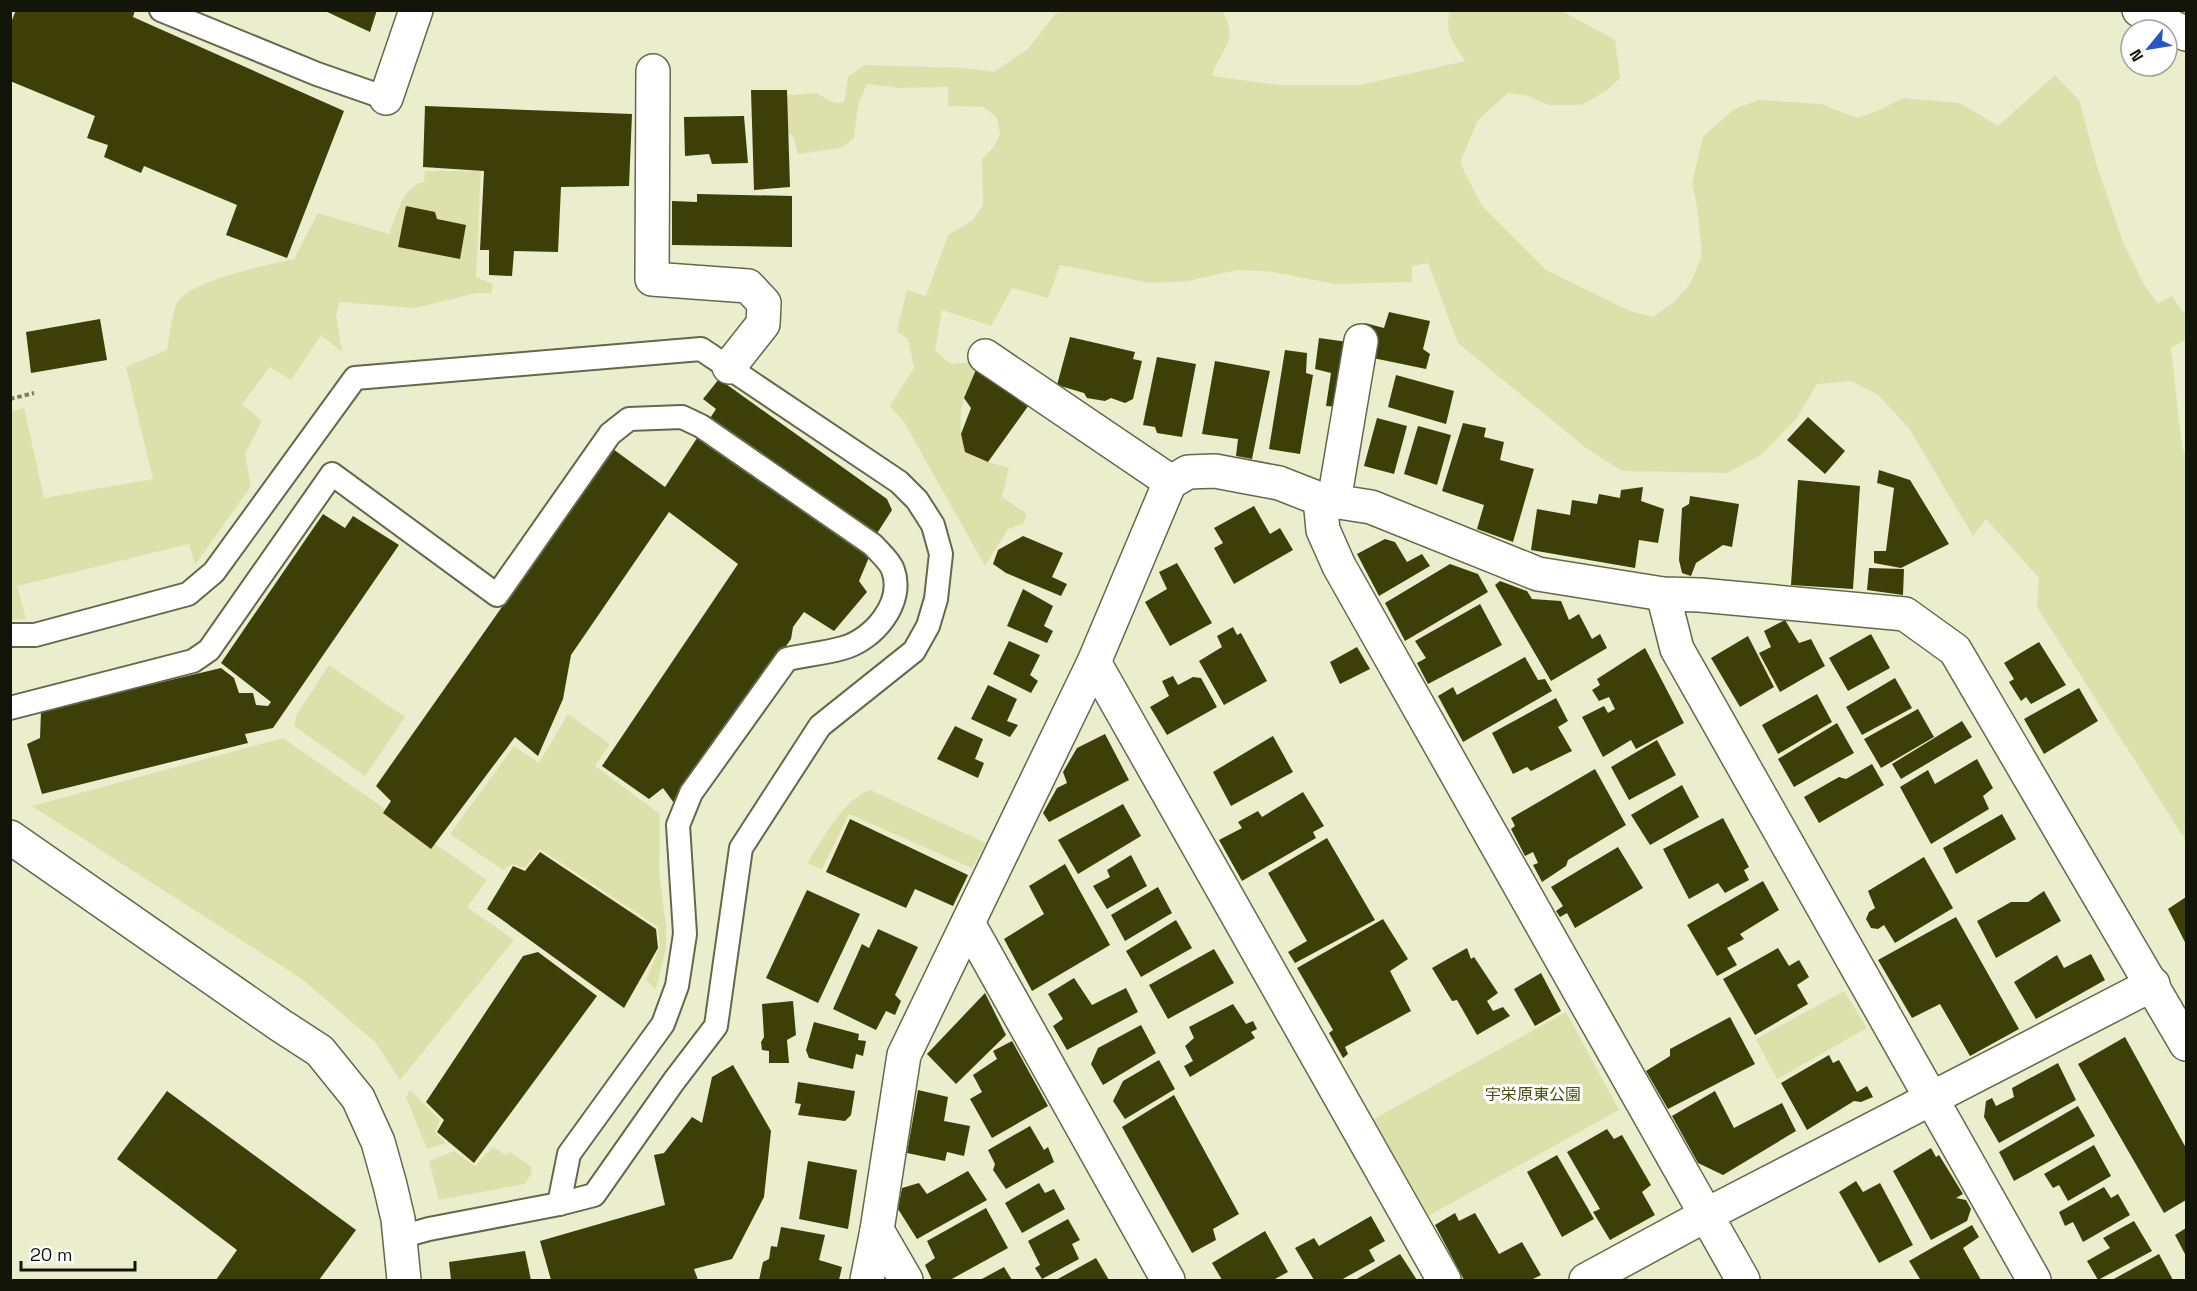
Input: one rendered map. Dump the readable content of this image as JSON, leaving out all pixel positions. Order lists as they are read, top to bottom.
{
  "parks": ["宇栄原東公園"],
  "scale_bar": "20 m",
  "north": "bottom left"
}
